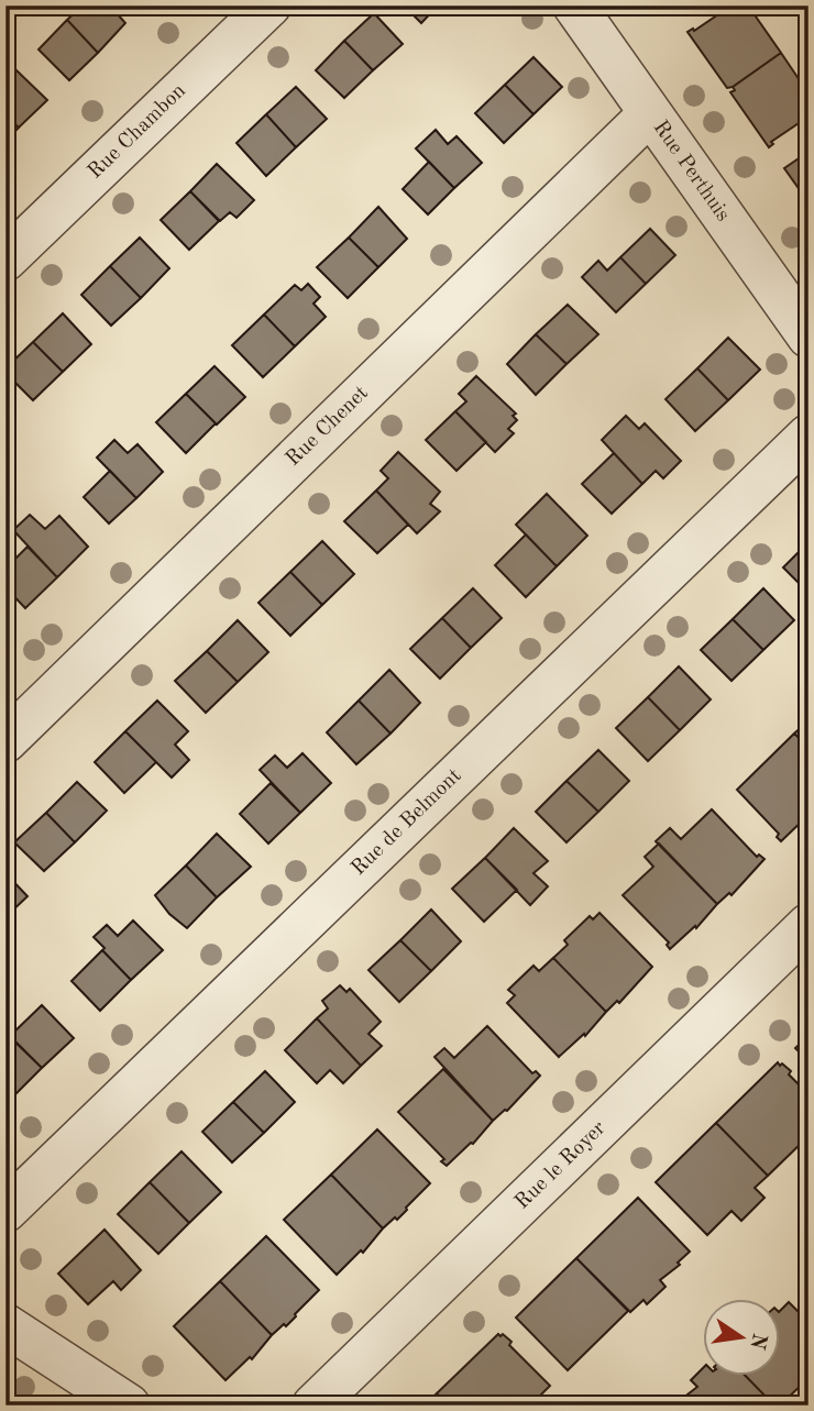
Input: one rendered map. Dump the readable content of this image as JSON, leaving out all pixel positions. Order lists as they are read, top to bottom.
{
  "streets": {
    "street": [
      "Rue Chambon",
      "Rue Perthuis",
      "Rue Chenet",
      "Rue de Belmont",
      "Rue le Royer"
    ]
  },
  "crossings": [
    ["Rue Perthuis", "Rue Chenet"]
  ],
  "north": "right"
}
